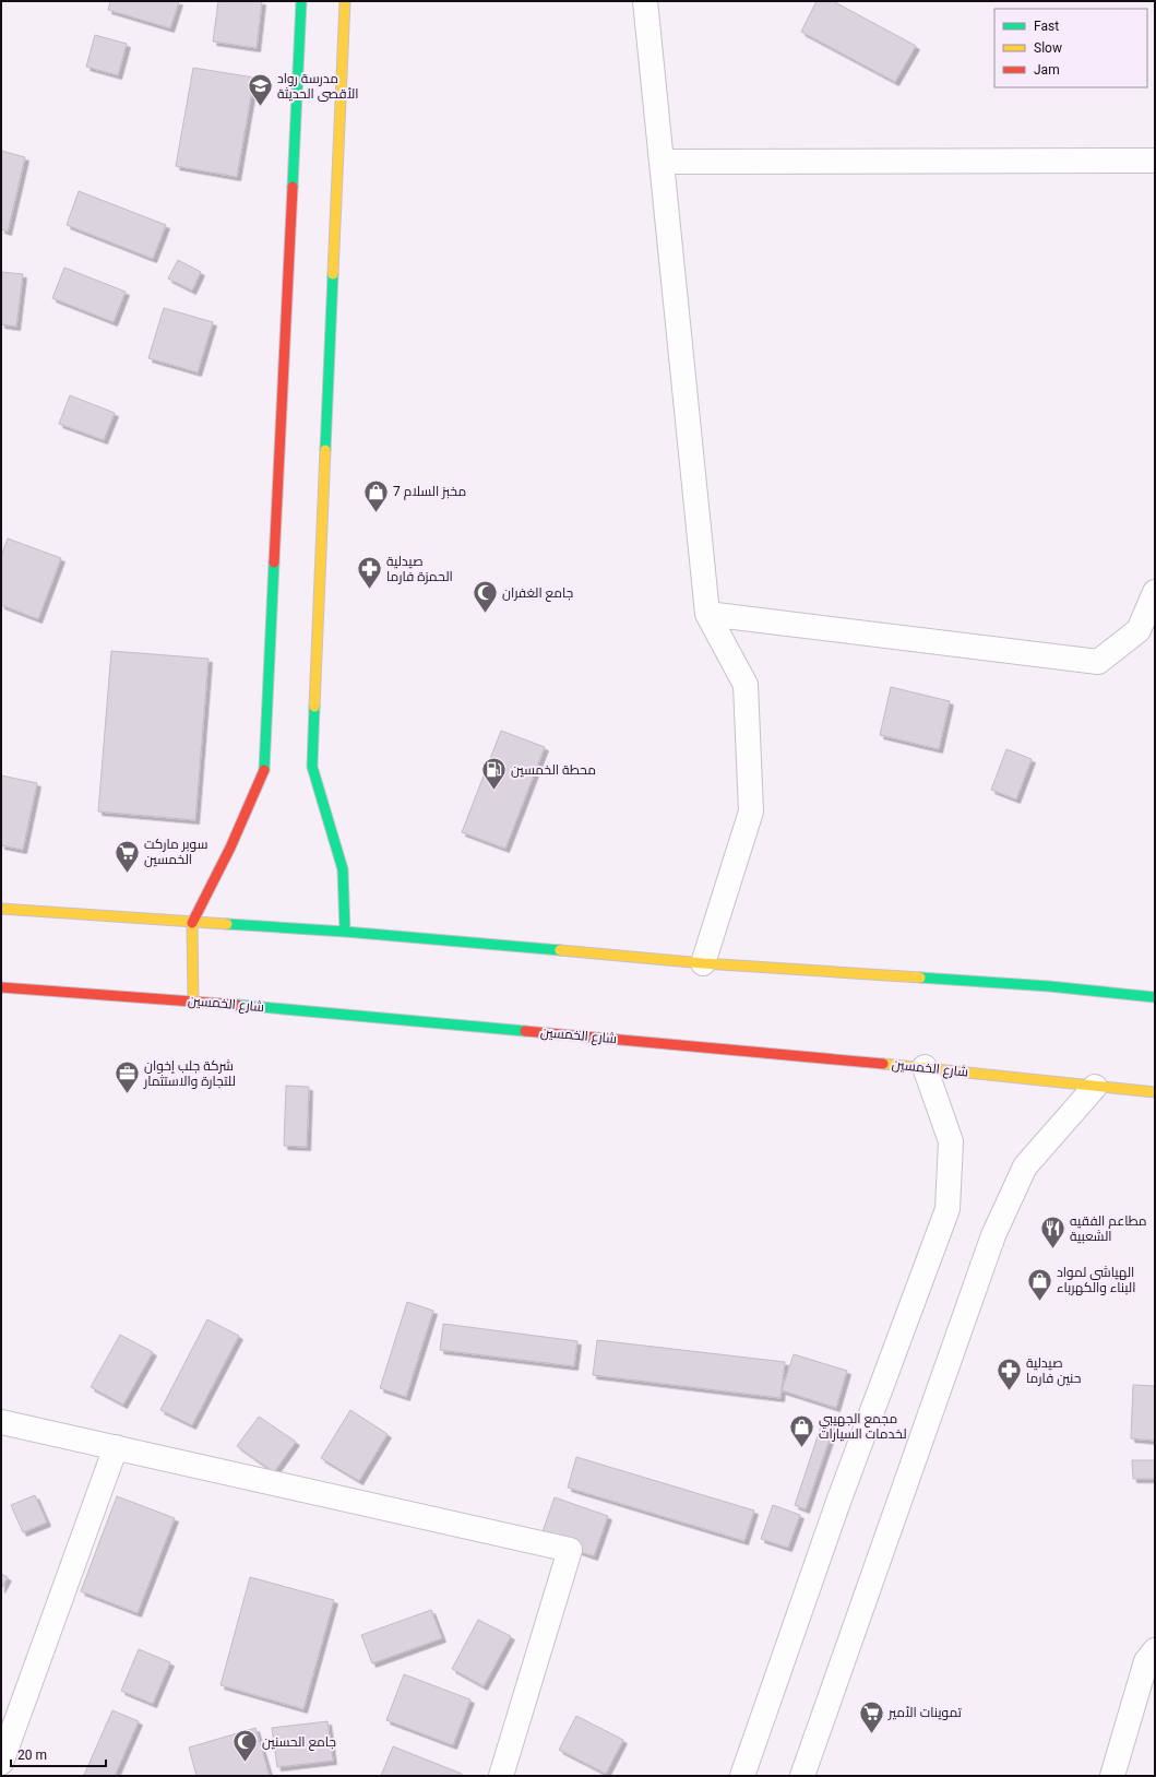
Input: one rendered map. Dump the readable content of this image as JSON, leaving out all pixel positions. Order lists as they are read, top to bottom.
{
  "streets": {
    "main road": ["شارع الخمسين"]
  },
  "places": {
    "school or university": ["مدرسة رواد الأقصى الحديثة"],
    "shop": ["مخبز السلام 7", "الهياشي لمواد البناء والكهرباء", "مجمع الجهيبي لخدمات السيارات"],
    "pharmacy": ["صيدلية الحمزة فارما", "صيدلية حنين فارما"],
    "mosque": ["جامع الغفران", "جامع الحسنين"],
    "fuel station": ["محطة الخمسين"],
    "supermarket": ["سوبر ماركت الخمسين", "تموينات الأمير"],
    "office": ["شركة جلب إخوان للتجارة والاستثمار"],
    "restaurant": ["مطاعم الفقيه الشعبية"]
  },
  "legend": ["Fast", "Slow", "Jam"],
  "scale_bar": "20 m"
}
